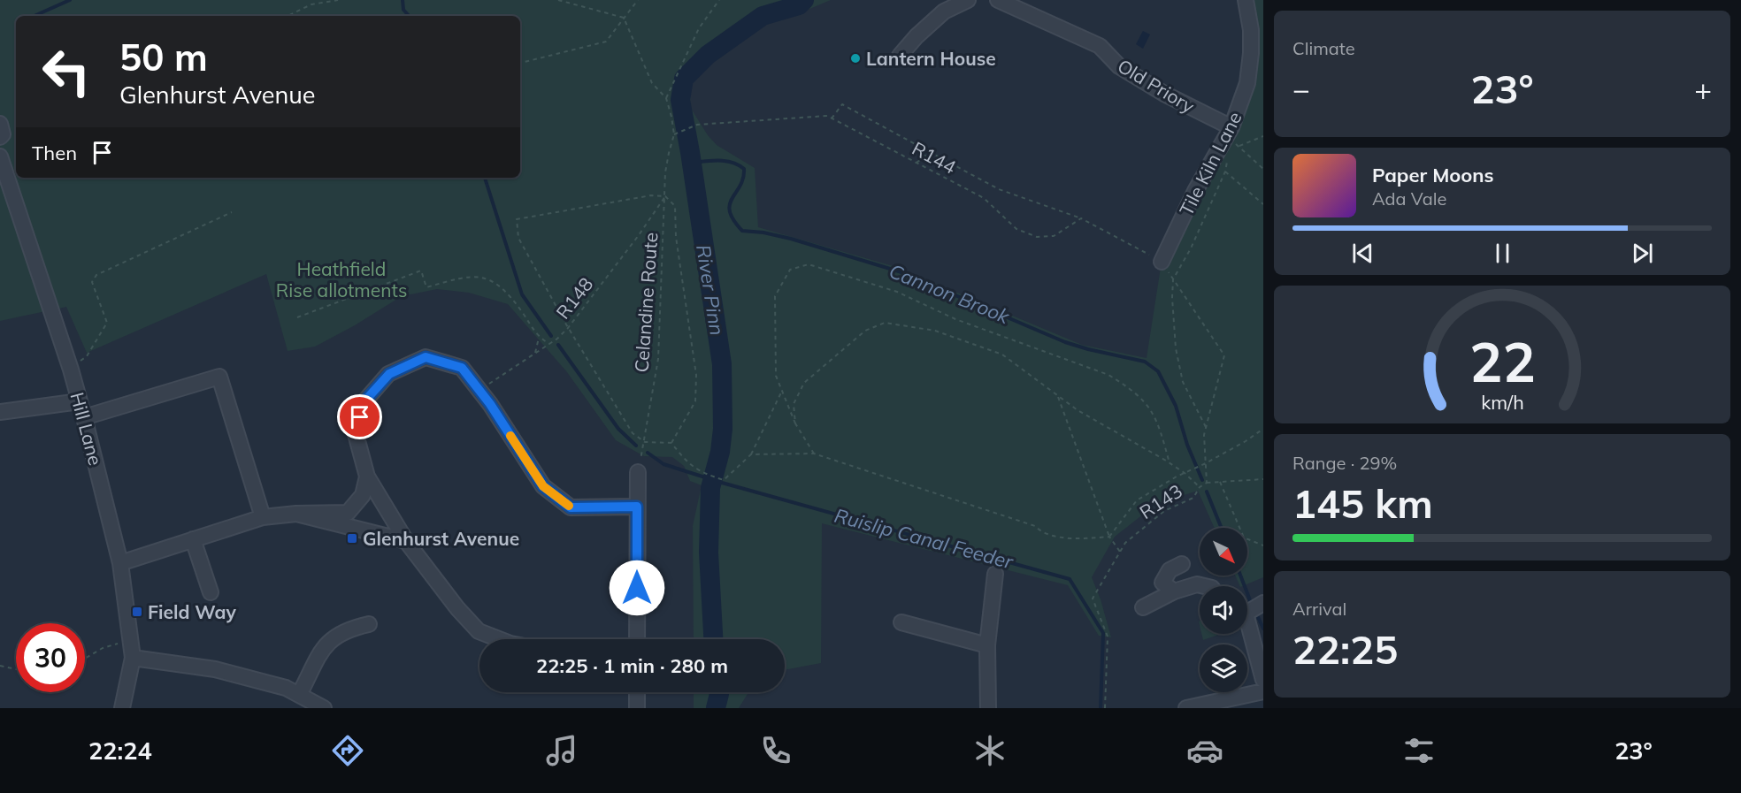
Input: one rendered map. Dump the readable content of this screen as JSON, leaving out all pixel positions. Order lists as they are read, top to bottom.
{
  "streets": {
    "street": ["Old Priory", "Tile Kiln Lane", "Hill Lane"],
    "path": [
      "R144",
      "R148",
      "Celandine Route",
      "R143"
    ]
  },
  "crossings": [
    ["Old Priory", "Tile Kiln Lane"],
    ["R144", "Celandine Route"],
    ["Tile Kiln Lane", "R143"],
    ["R148", "Celandine Route"]
  ],
  "water": ["River Pinn", "Cannon Brook", "Ruislip Canal Feeder"],
  "parks": ["Heathfield Rise allotments"],
  "places": {
    "other": ["Lantern House"],
    "transit": ["Glenhurst Avenue", "Field Way"]
  },
  "north": "bottom right",
  "page": {
    "tile": [
      "Climate",
      ["Range · 29%", "145 km"],
      ["Arrival", "22:25"]
    ],
    "turn": ["50 m", "Glenhurst Avenue"],
    "heat": ["−", "23°", "+"],
    "then": "Then",
    "song": ["Paper Moons", "Ada Vale"],
    "limit": "30",
    "trip": "22:25 · 1 min · 280 m",
    "tabs": ["22:24", "23°"],
    "gauge": ["22", "km/h"]
  }
}
